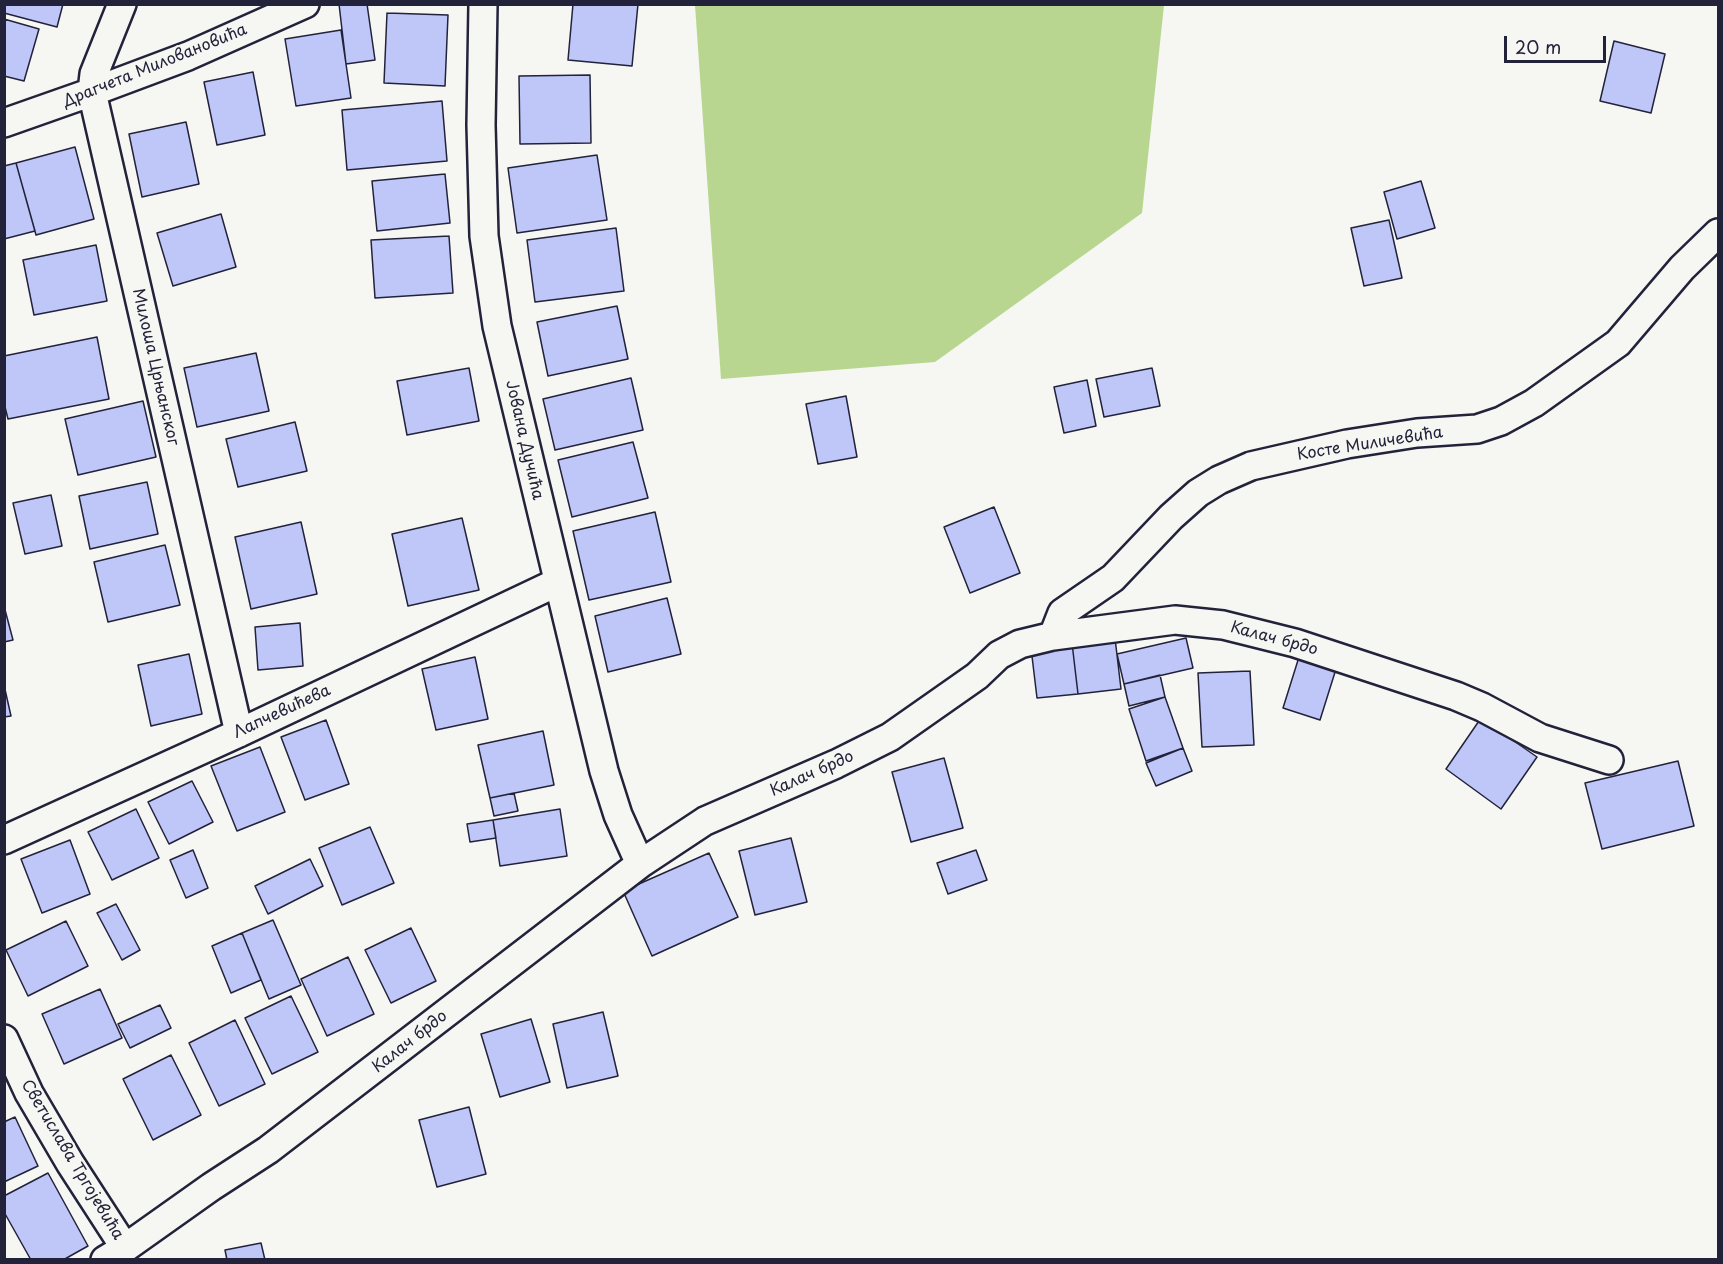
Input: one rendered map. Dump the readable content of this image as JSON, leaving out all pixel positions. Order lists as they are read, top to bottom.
{
  "streets": {
    "street": [
      "Драгчета Миловановића",
      "Милоша Црњанског",
      "Јована Дучића",
      "Косте Миличевића",
      "Калач брдо",
      "Лапчевићева",
      "Светислава Тргојевића"
    ]
  },
  "crossings": [
    ["Драгчета Миловановића", "Милоша Црњанског"],
    ["Милоша Црњанског", "Лапчевићева"],
    ["Јована Дучића", "Калач брдо"],
    ["Јована Дучића", "Лапчевићева"],
    ["Косте Миличевића", "Калач брдо"],
    ["Калач брдо", "Светислава Тргојевића"]
  ],
  "scale_bar": "20 m"
}
